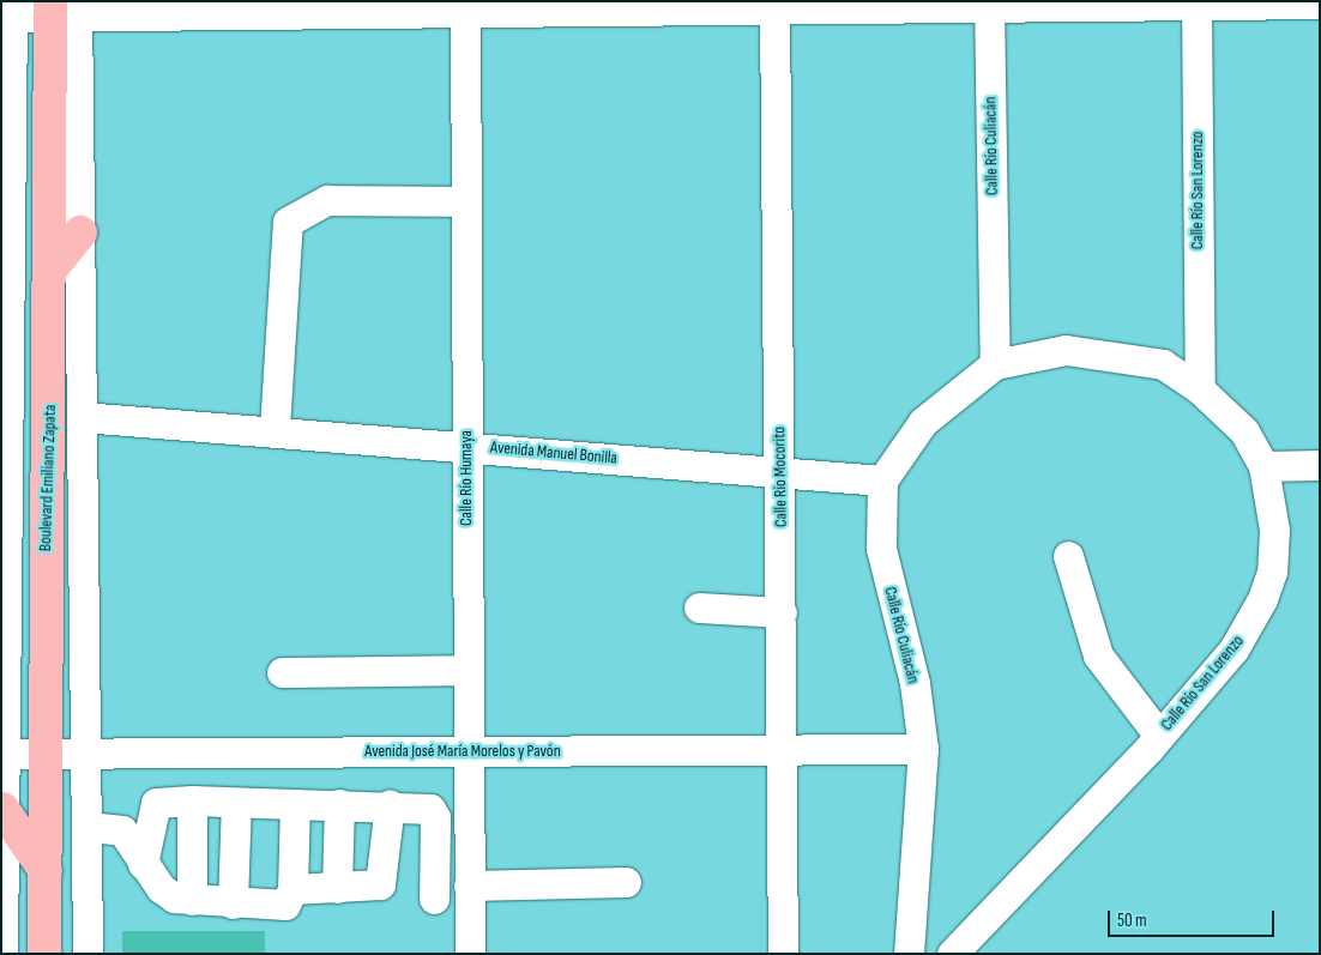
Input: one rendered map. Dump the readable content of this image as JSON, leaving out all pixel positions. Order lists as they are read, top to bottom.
{
  "streets": {
    "main road": ["Boulevard Emiliano Zapata"],
    "street": [
      "Calle Río Culiacán",
      "Calle Río San Lorenzo",
      "Avenida Manuel Bonilla",
      "Calle Río Mocorito",
      "Calle Río Humaya",
      "Avenida José María Morelos y Pavón"
    ]
  },
  "crossings": [
    ["Calle Río Culiacán", "Avenida Manuel Bonilla"],
    ["Calle Río Culiacán", "Avenida José María Morelos y Pavón"],
    ["Avenida Manuel Bonilla", "Calle Río Mocorito"],
    ["Avenida Manuel Bonilla", "Boulevard Emiliano Zapata"],
    ["Avenida Manuel Bonilla", "Calle Río Humaya"],
    ["Calle Río Mocorito", "Avenida José María Morelos y Pavón"],
    ["Boulevard Emiliano Zapata", "Avenida José María Morelos y Pavón"],
    ["Calle Río Humaya", "Avenida José María Morelos y Pavón"]
  ],
  "scale_bar": "50 m"
}
